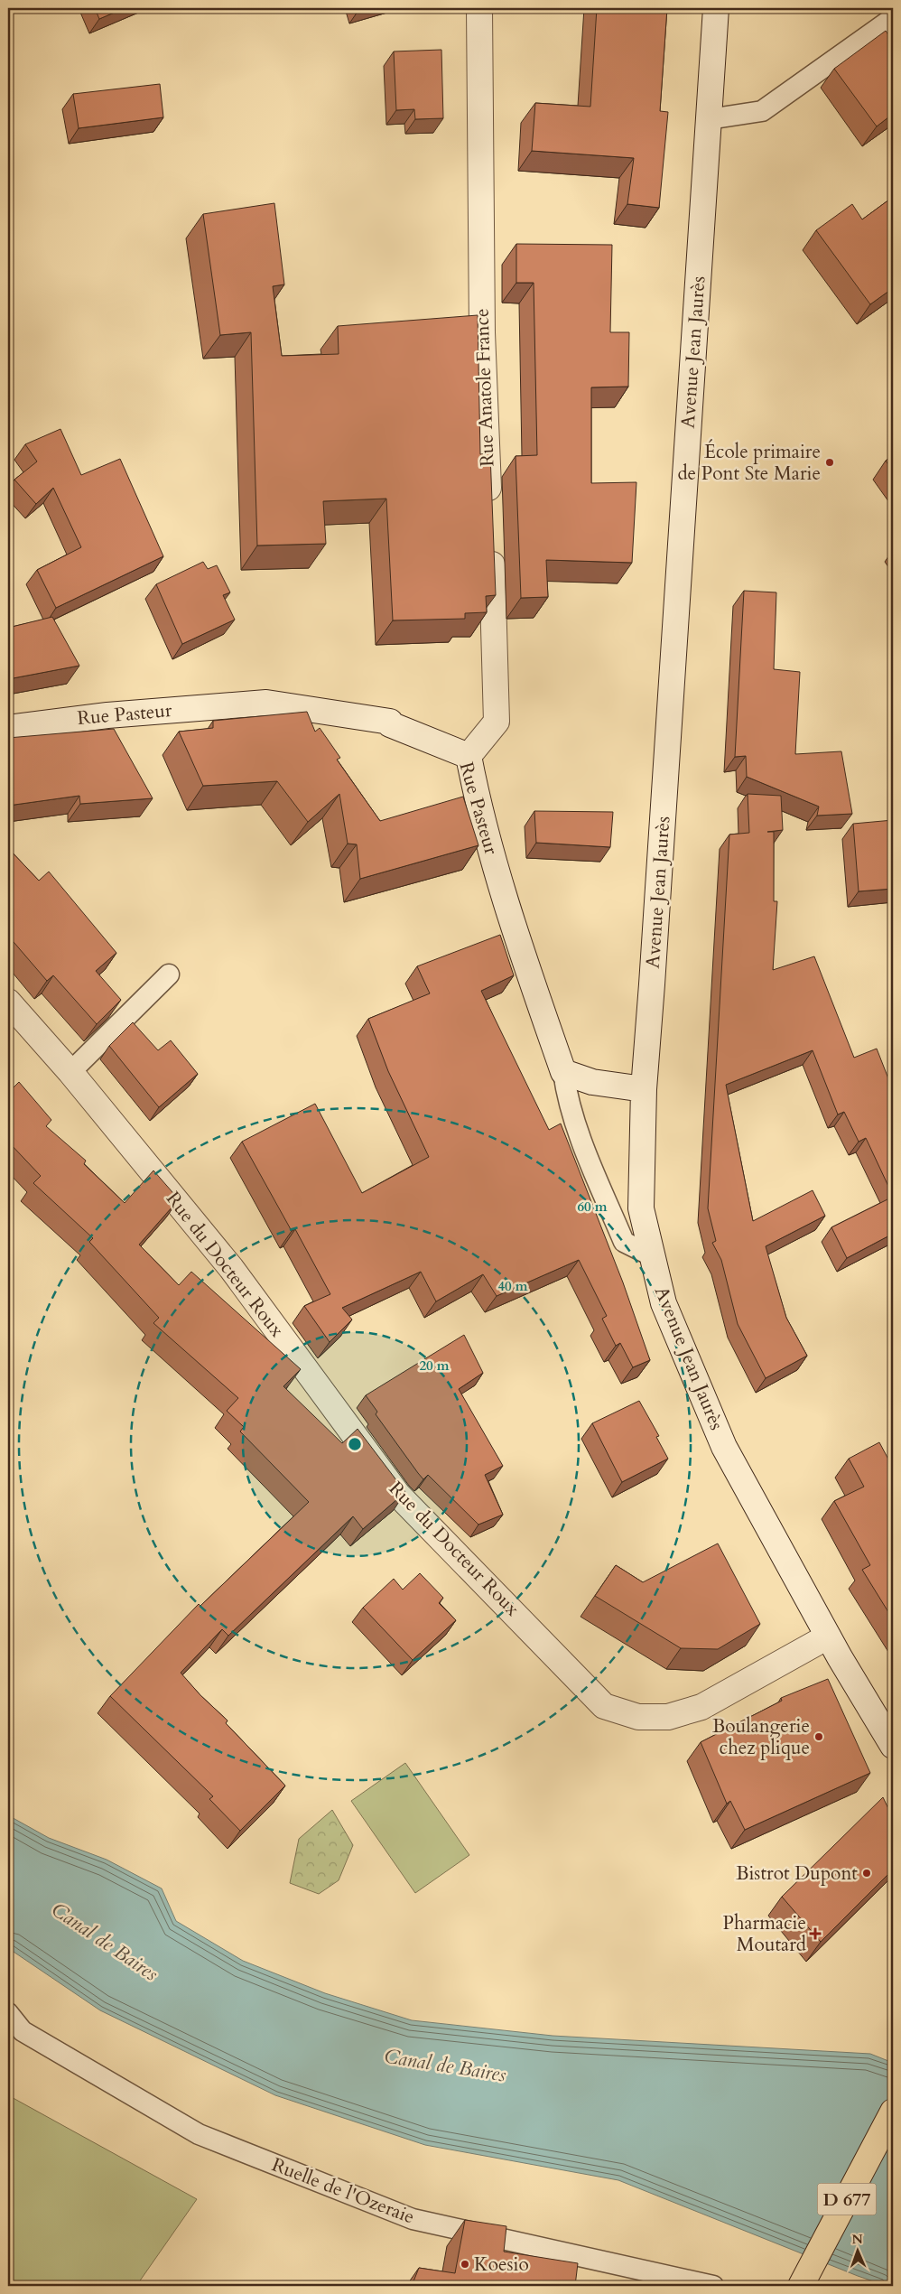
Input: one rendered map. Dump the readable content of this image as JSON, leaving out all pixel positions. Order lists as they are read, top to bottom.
{
  "streets": {
    "main road": [
      "Avenue Jean Jaurès",
      "Rue Anatole France",
      "Rue Pasteur",
      "Rue du Docteur Roux",
      "D 677"
    ],
    "lane": ["Ruelle de l'Ozeraie"]
  },
  "crossings": [
    ["Avenue Jean Jaurès", "Rue du Docteur Roux"]
  ],
  "water": ["Canal de Baires"],
  "places": {
    "other": [
      "École primaire de Pont Ste Marie",
      "Boulangerie chez plique",
      "Bistrot Dupont",
      "Koesio"
    ],
    "health": ["Pharmacie Moutard"]
  },
  "north": "top",
  "rings": ["60 m", "40 m", "20 m"]
}
